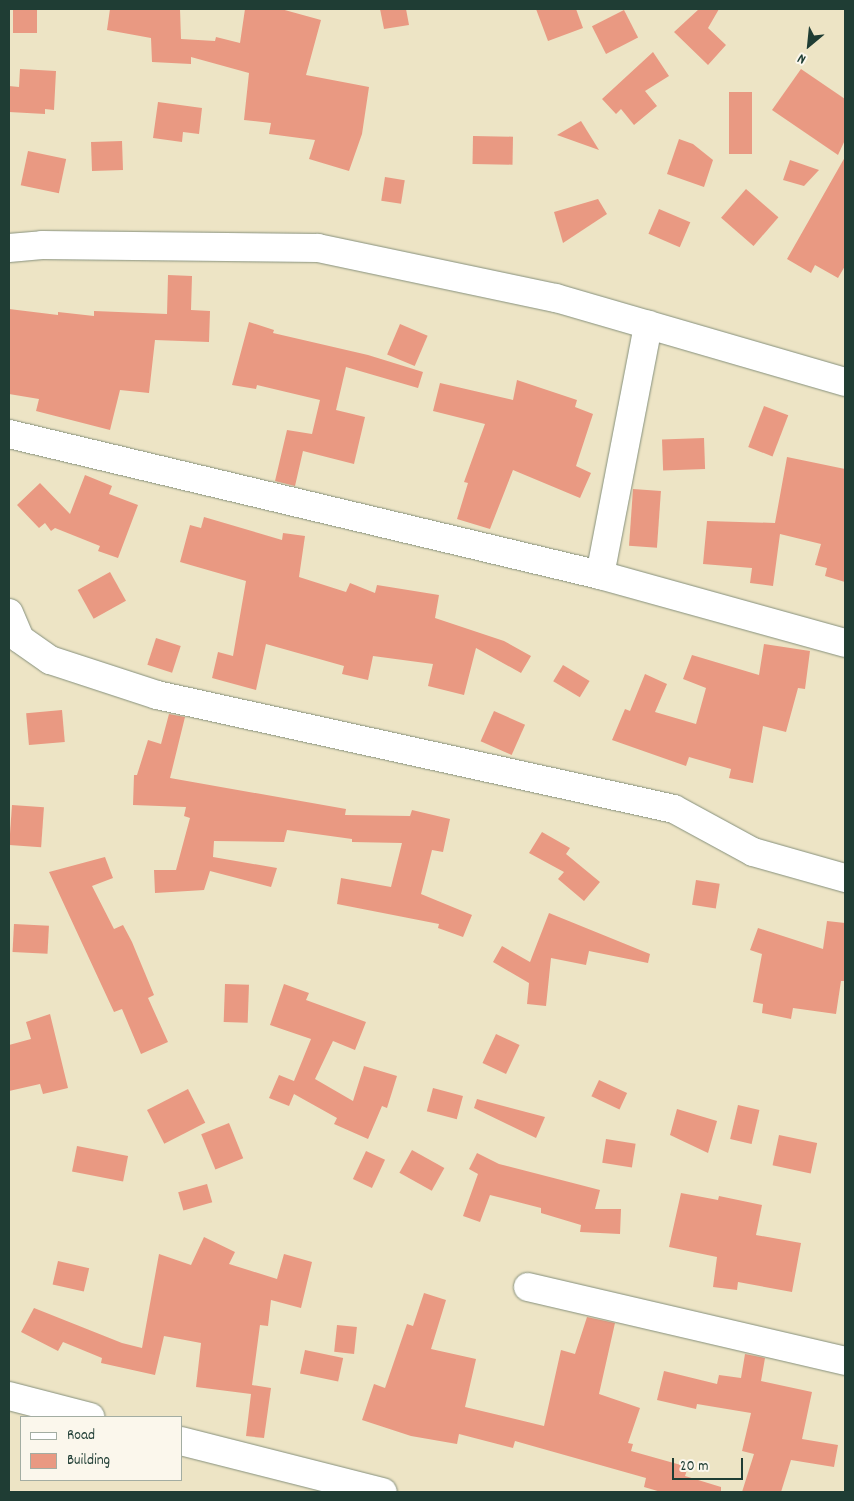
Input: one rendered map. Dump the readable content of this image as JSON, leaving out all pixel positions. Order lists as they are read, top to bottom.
{
  "legend": ["Road", "Building"],
  "scale_bar": "20 m",
  "north": "bottom left"
}
